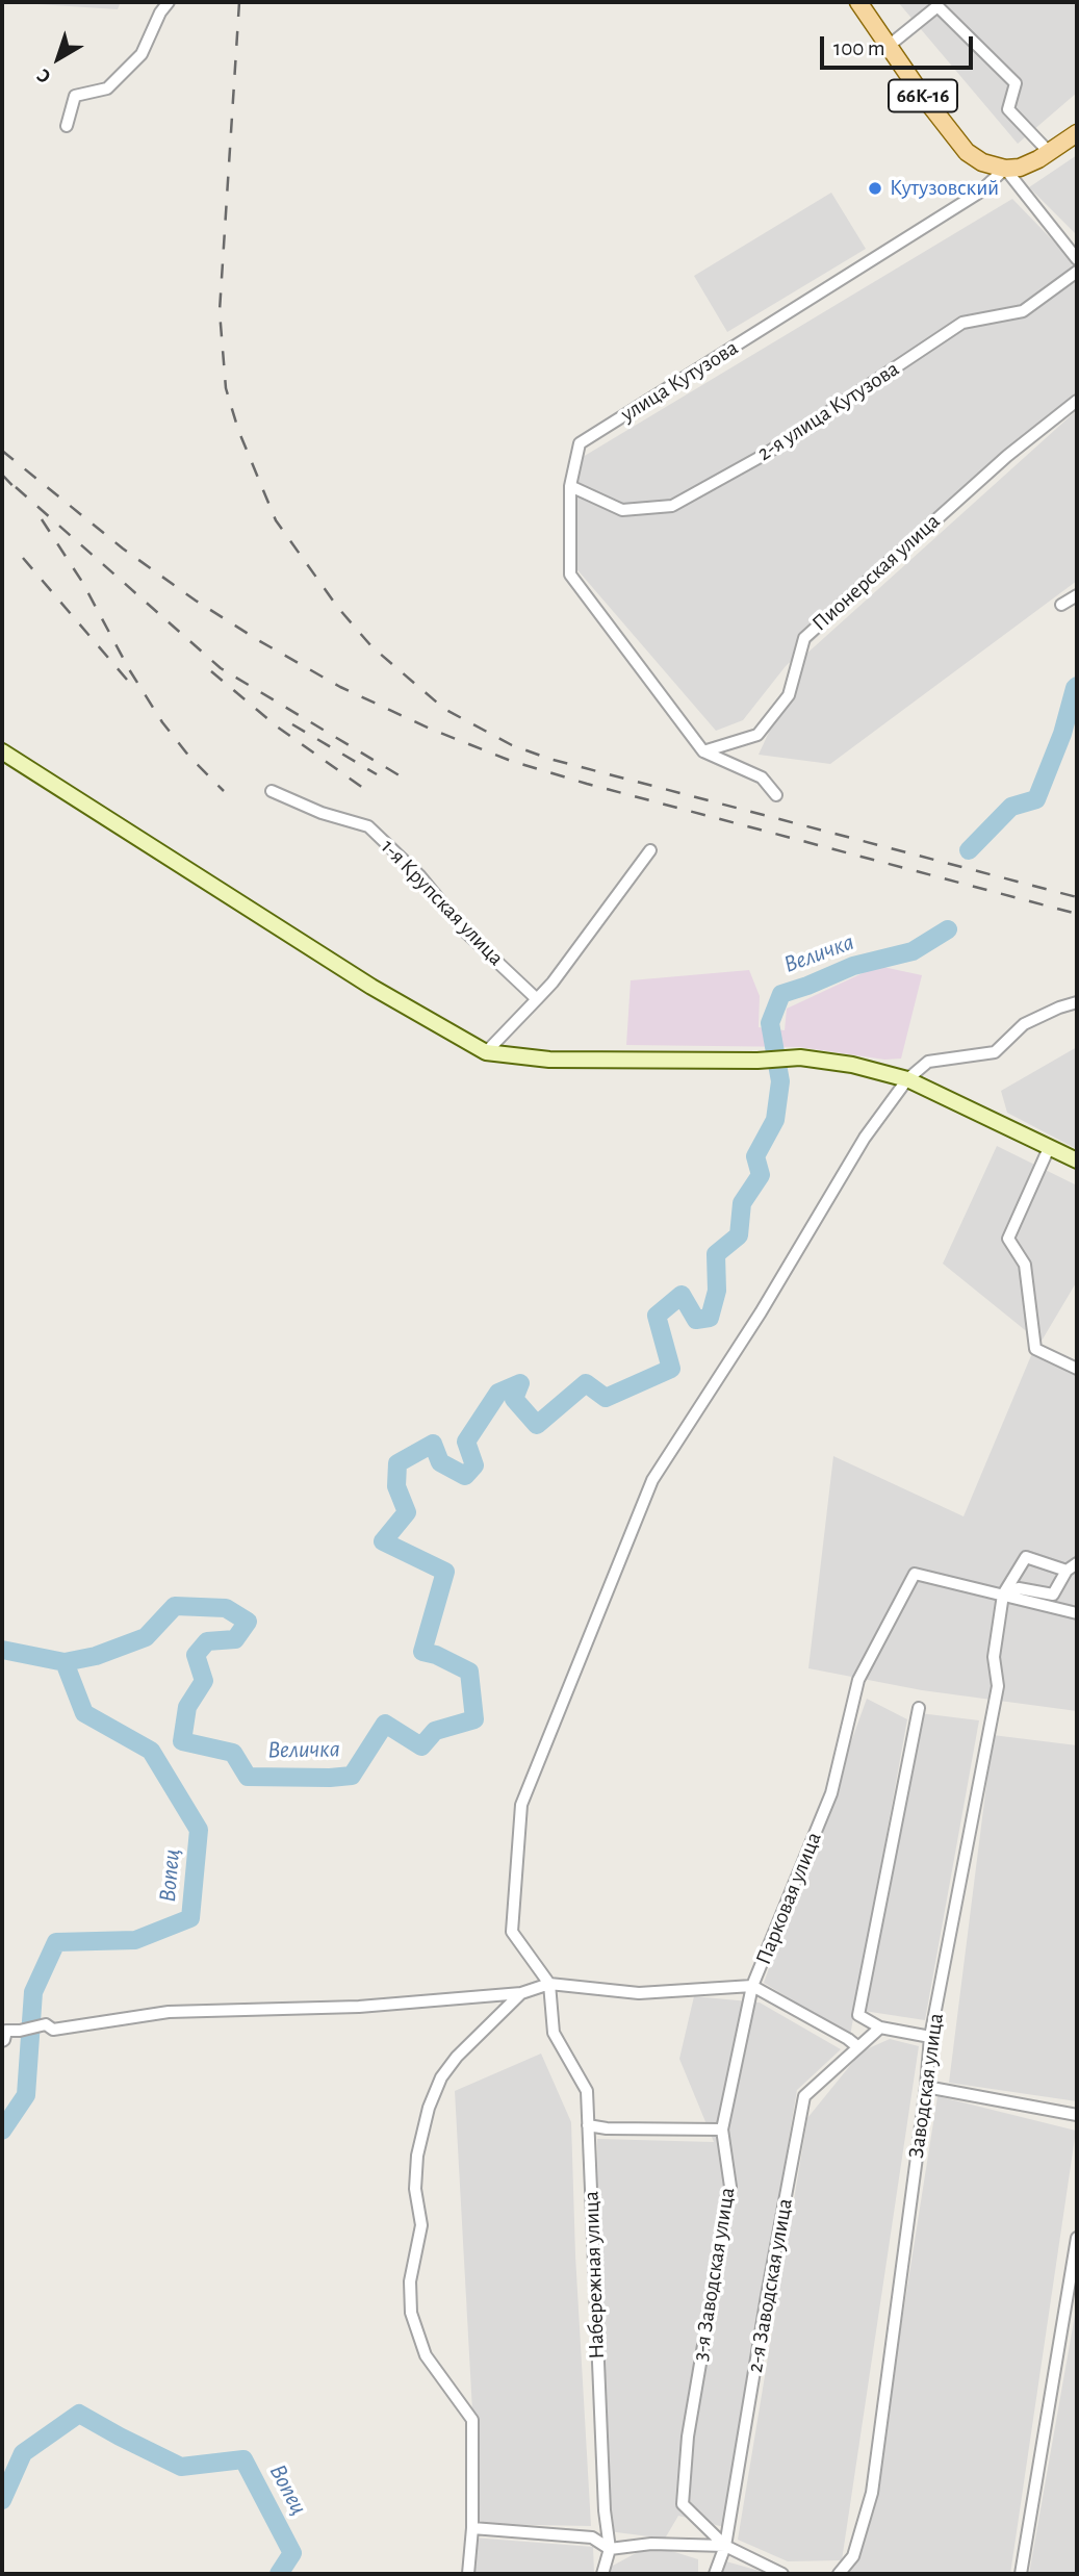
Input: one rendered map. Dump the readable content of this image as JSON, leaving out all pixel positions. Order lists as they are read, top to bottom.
{
  "streets": {
    "main road": ["66К-16", "улица Кутузова"],
    "street": [
      "2-я улица Кутузова",
      "Пионерская улица",
      "1-я Крупская улица",
      "Парковая улица",
      "Заводская улица",
      "3-я Заводская улица",
      "Набережная улица",
      "2-я Заводская улица"
    ]
  },
  "crossings": [
    ["66К-16", "улица Кутузова"],
    ["улица Кутузова", "2-я улица Кутузова"],
    ["улица Кутузова", "Пионерская улица"],
    ["Парковая улица", "Заводская улица"],
    ["Парковая улица", "3-я Заводская улица"],
    ["Парковая улица", "Набережная улица"],
    ["3-я Заводская улица", "2-я Заводская улица"]
  ],
  "water": ["Величка", "Вопец"],
  "places": ["Кутузовский"],
  "scale_bar": "100 m",
  "north": "bottom left"
}
